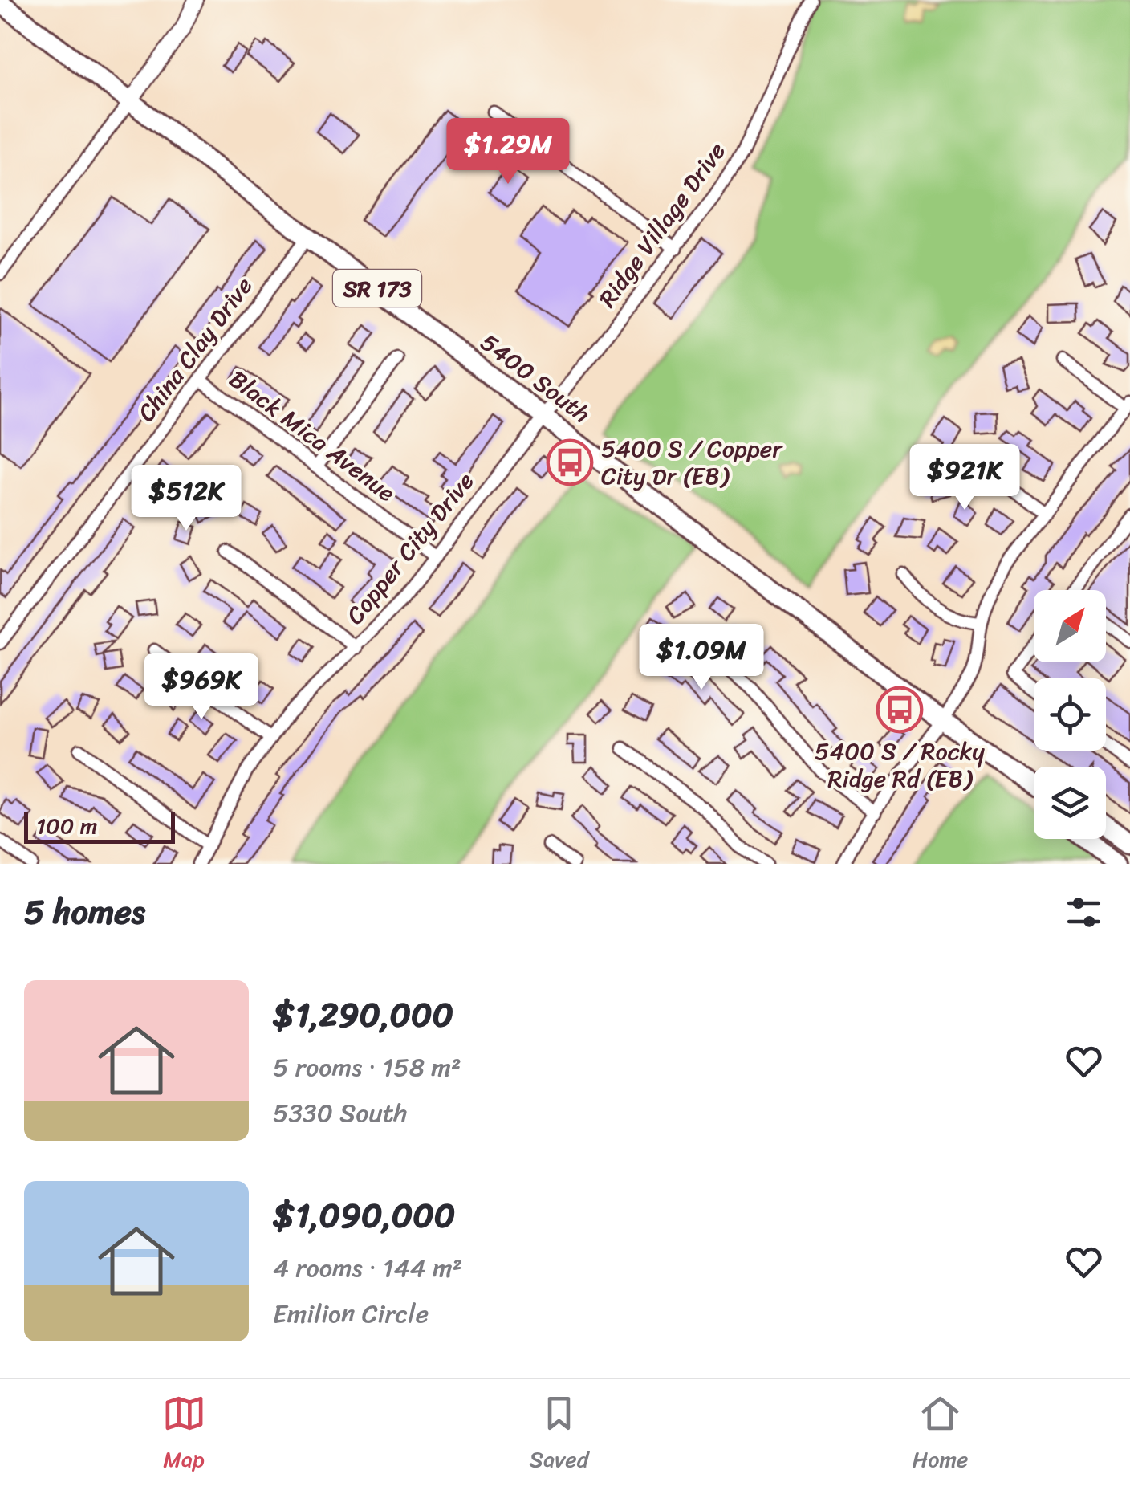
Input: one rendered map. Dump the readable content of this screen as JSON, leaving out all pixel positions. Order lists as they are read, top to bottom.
{
  "streets": {
    "main road": ["SR 173", "5400 South"],
    "street": [
      "Ridge Village Drive",
      "China Clay Drive",
      "Black Mica Avenue",
      "Copper City Drive"
    ]
  },
  "crossings": [
    ["Ridge Village Drive", "5400 South"],
    ["Ridge Village Drive", "Copper City Drive"],
    ["China Clay Drive", "5400 South"],
    ["China Clay Drive", "Black Mica Avenue"],
    ["5400 South", "Copper City Drive"],
    ["Black Mica Avenue", "Copper City Drive"]
  ],
  "places": {
    "bus stop": ["5400 S / Copper City Dr (EB)", "5400 S / Rocky Ridge Rd (EB)"]
  },
  "scale_bar": "100 m",
  "north": "top right",
  "page": {
    "price": [
      "$1.29M",
      "$921K",
      "$512K",
      "$1.09M",
      "$969K"
    ],
    "scale": "100 m",
    "heading": "5 homes",
    "list": [
      {
        "name": "$1,290,000",
        "note": "5 rooms · 158 m² · 5330 South"
      },
      {
        "name": "$1,090,000",
        "note": "4 rooms · 144 m² · Emilion Circle"
      }
    ],
    "tabs": ["Map", "Saved", "Home"]
  }
}
